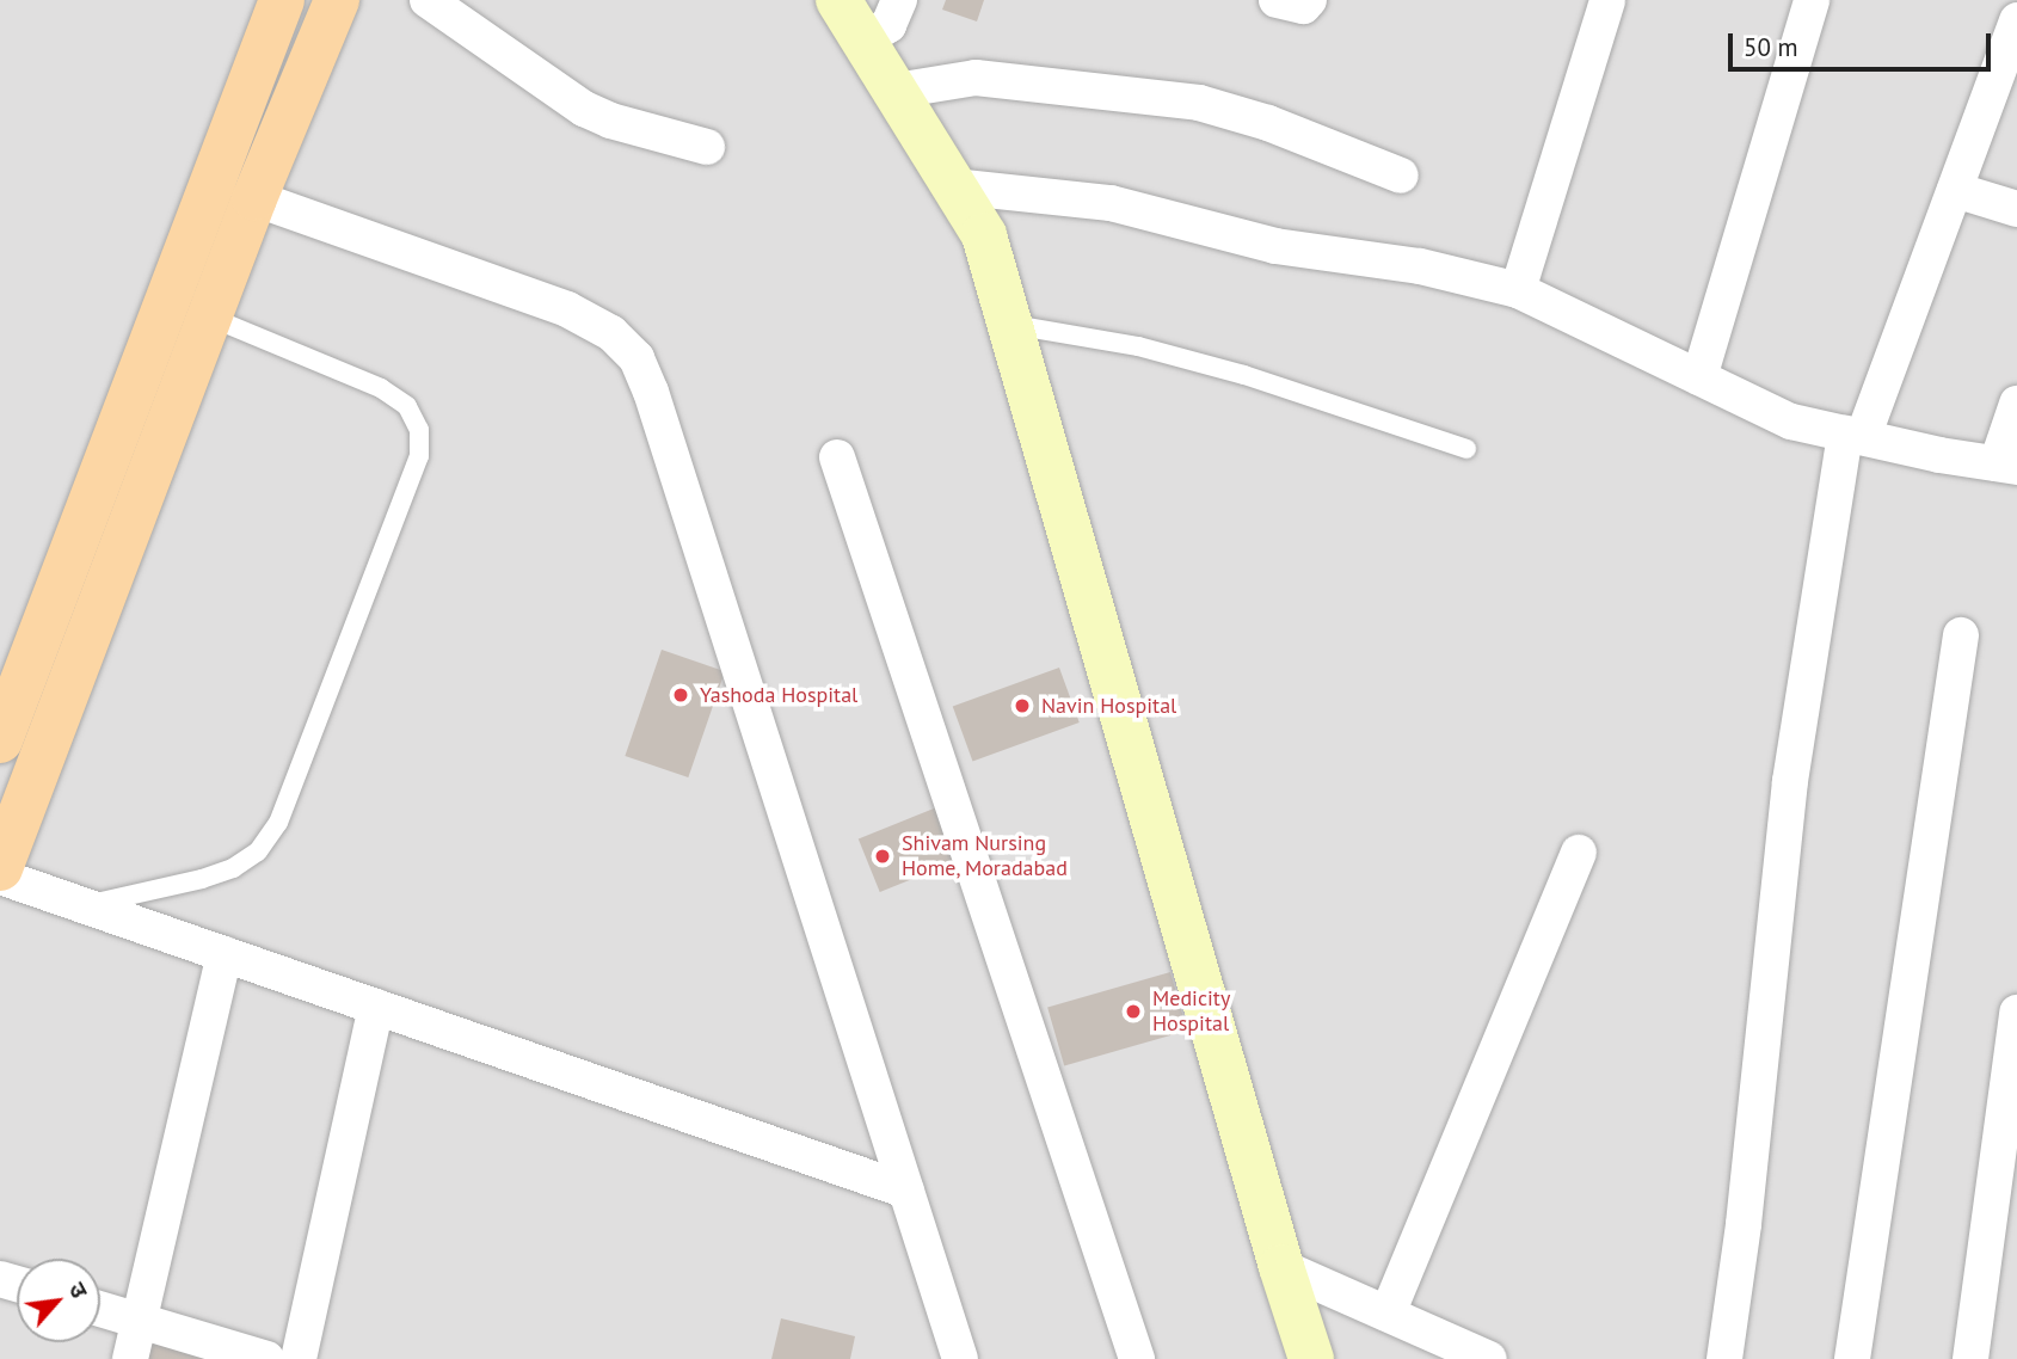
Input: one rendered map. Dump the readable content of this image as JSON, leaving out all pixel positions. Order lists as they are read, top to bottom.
{
  "places": [
    "Yashoda Hospital",
    "Navin Hospital",
    "Shivam Nursing Home, Moradabad",
    "Medicity Hospital"
  ],
  "scale_bar": "50 m",
  "north": "top right"
}
